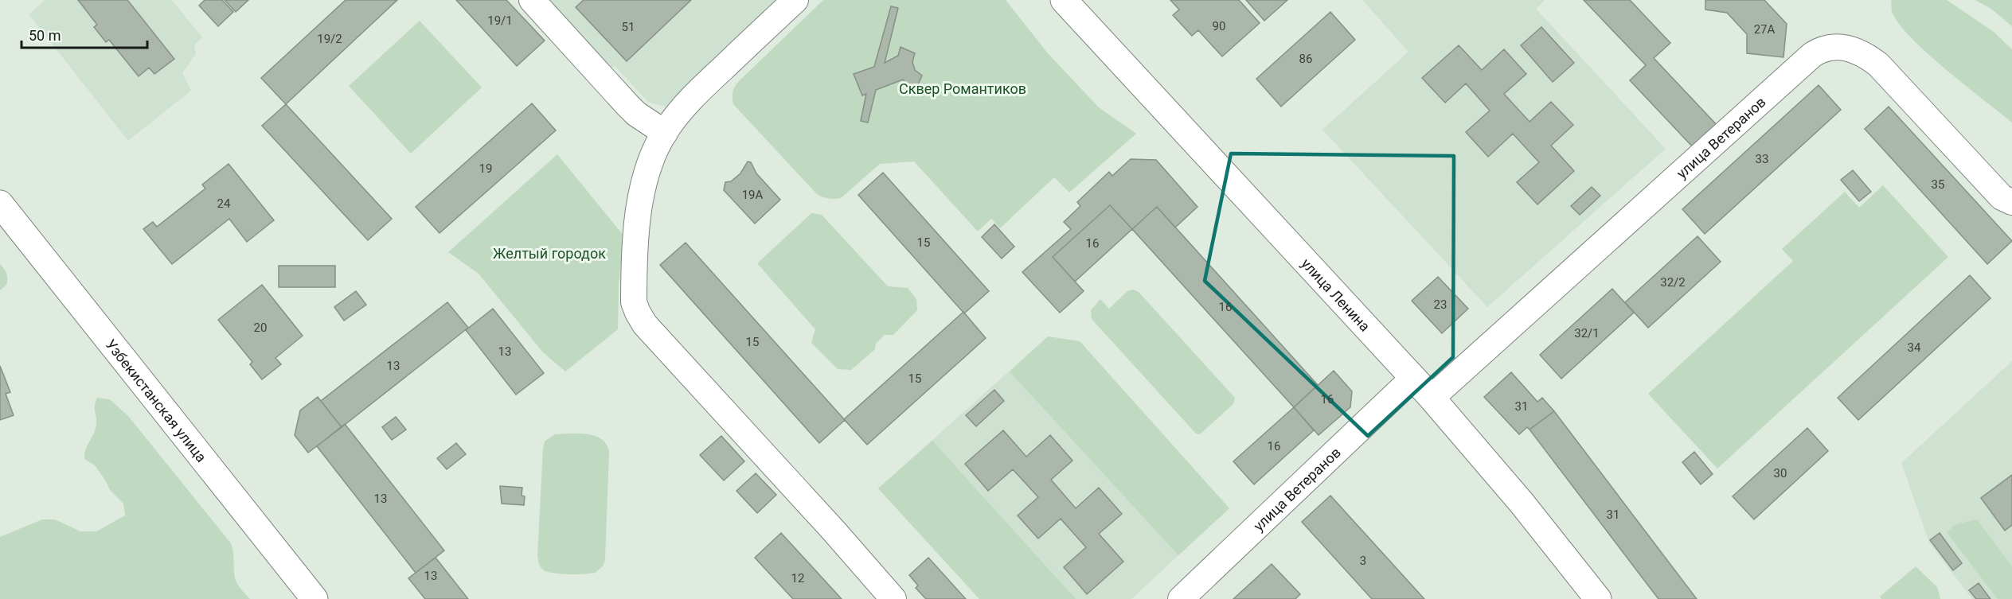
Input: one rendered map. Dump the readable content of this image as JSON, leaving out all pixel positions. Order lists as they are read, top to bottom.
{
  "streets": {
    "main road": ["улица Ленина", "Узбекистанская улица"],
    "street": ["улица Ветеранов"]
  },
  "crossings": [
    ["улица Ветеранов", "улица Ленина"]
  ],
  "parks": ["Сквер Романтиков", "Желтый городок"],
  "house_numbers": [
    "19/1",
    "90",
    "51",
    "27А",
    "19/2",
    "86",
    "33",
    "19",
    "35",
    "19А",
    "24",
    "15",
    "16",
    "32/2",
    "23",
    "16",
    "20",
    "32/1",
    "15",
    "34",
    "13",
    "13",
    "15",
    "16",
    "31",
    "16",
    "30",
    "13",
    "31",
    "3",
    "13",
    "12"
  ],
  "scale_bar": "50 m"
}
